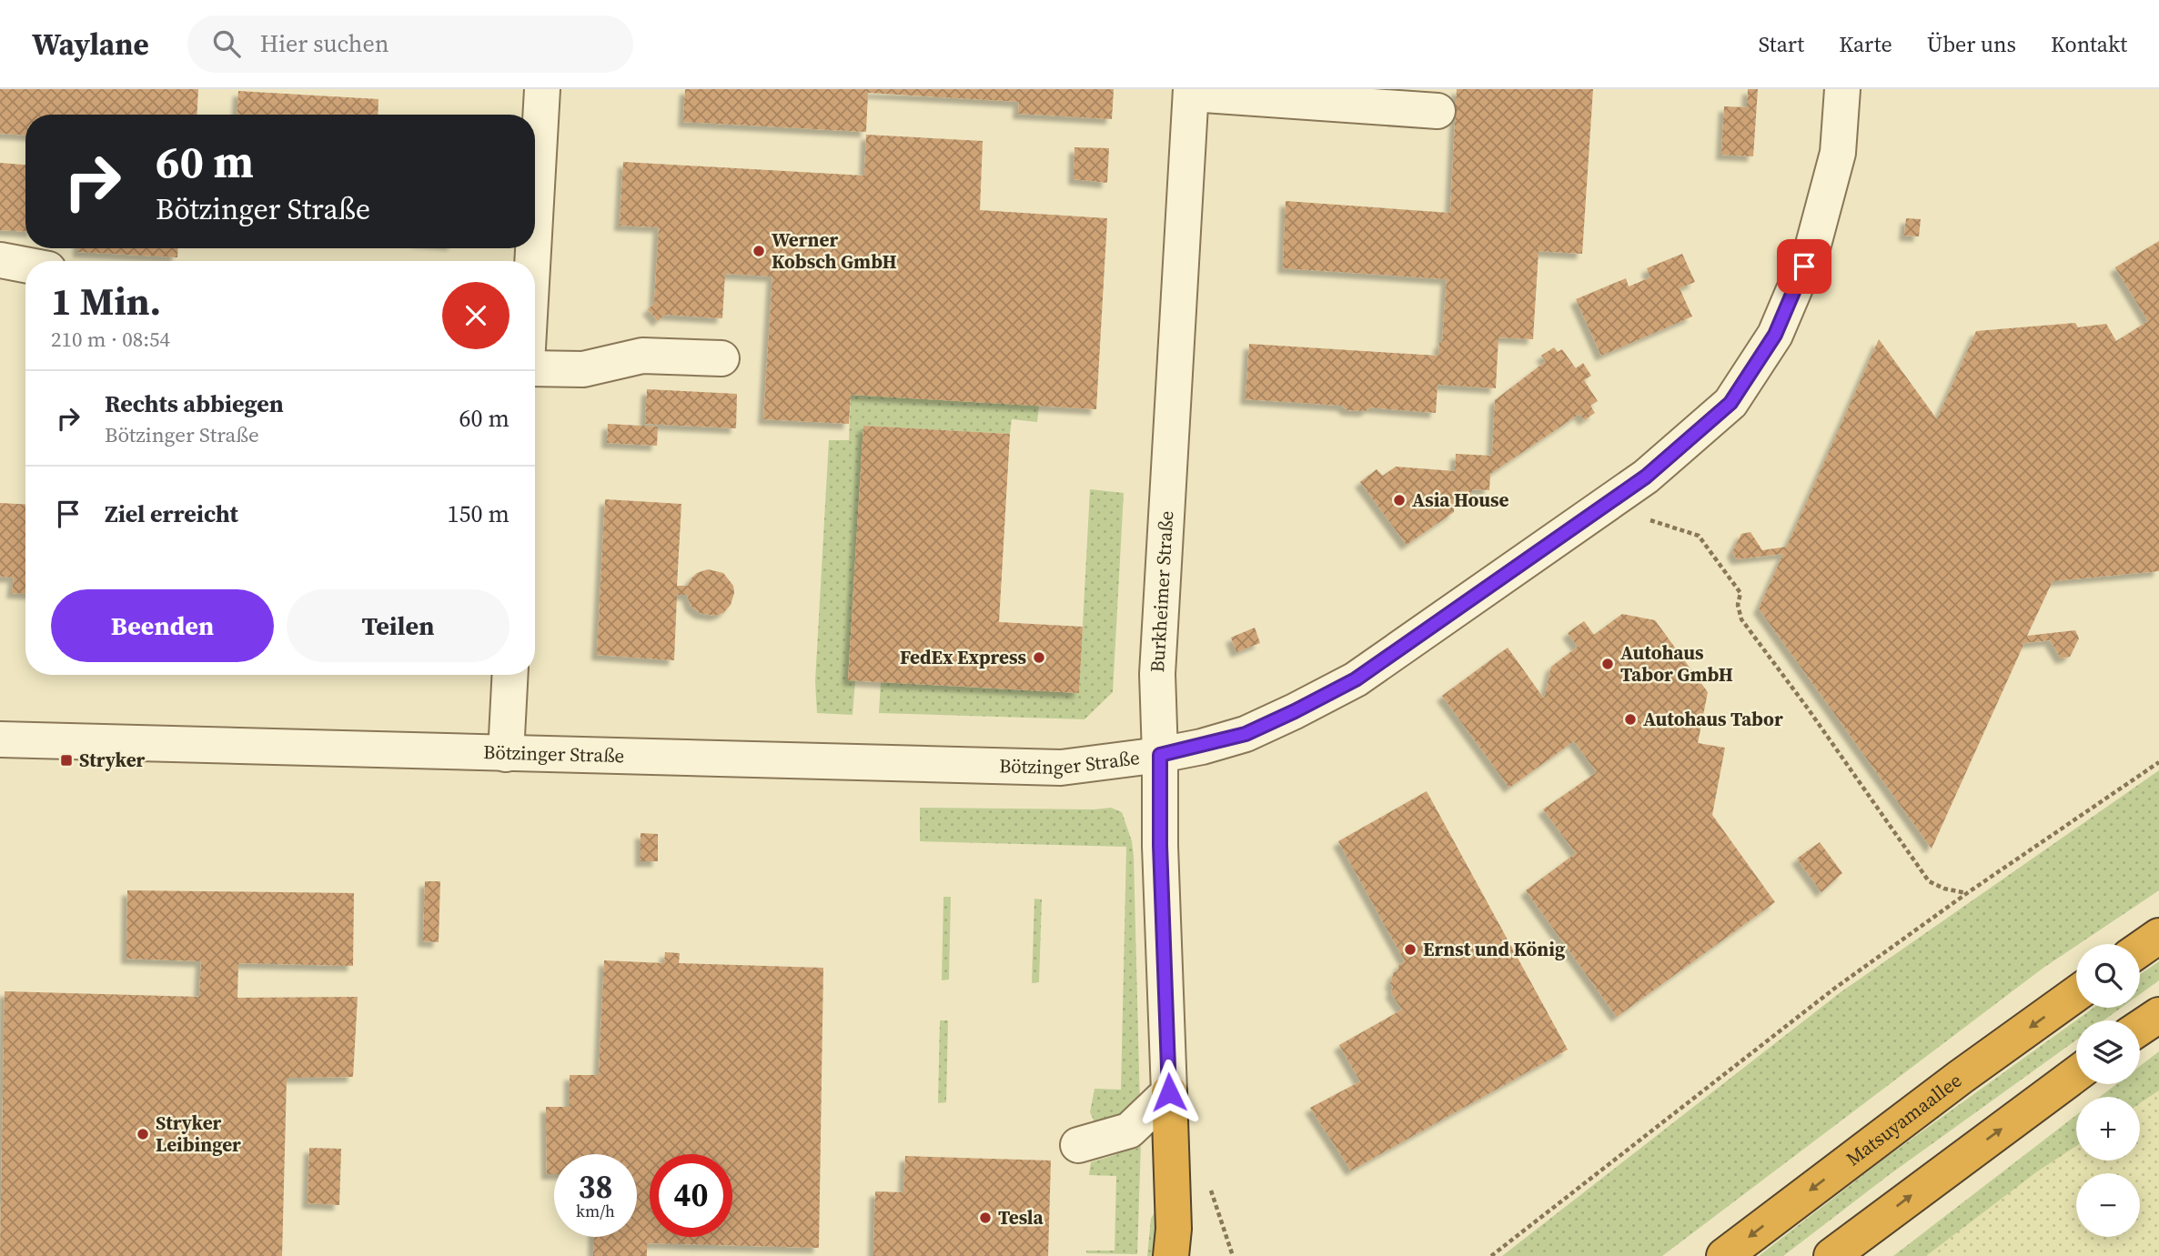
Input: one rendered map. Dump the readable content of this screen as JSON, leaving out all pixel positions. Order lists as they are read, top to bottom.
{
  "streets": {
    "highway": ["Matsuyamaallee"],
    "street": ["Burkheimer Straße", "Bötzinger Straße"]
  },
  "crossings": [
    ["Burkheimer Straße", "Bötzinger Straße"]
  ],
  "places": {
    "other": [
      "Werner Kobsch GmbH",
      "Asia House",
      "FedEx Express",
      "Autohaus Tabor GmbH",
      "Autohaus Tabor",
      "Ernst und König",
      "Stryker Leibinger",
      "Tesla"
    ],
    "transit": ["Stryker"]
  },
  "page": {
    "header": "Waylane",
    "search": "Hier suchen",
    "nav": [
      "Start",
      "Karte",
      "Über uns",
      "Kontakt"
    ],
    "turn": ["60 m", "Bötzinger Straße"],
    "heading": ["1 Min.", "210 m · 08:54"],
    "list": [
      {
        "name": "Rechts abbiegen",
        "note": "Bötzinger Straße",
        "value": "60 m"
      },
      {
        "name": "Ziel erreicht",
        "value": "150 m"
      }
    ],
    "buttons": ["Beenden", "Teilen"],
    "map_buttons": ["+", "−"],
    "speed": "38 km/h",
    "limit": "40"
  }
}
